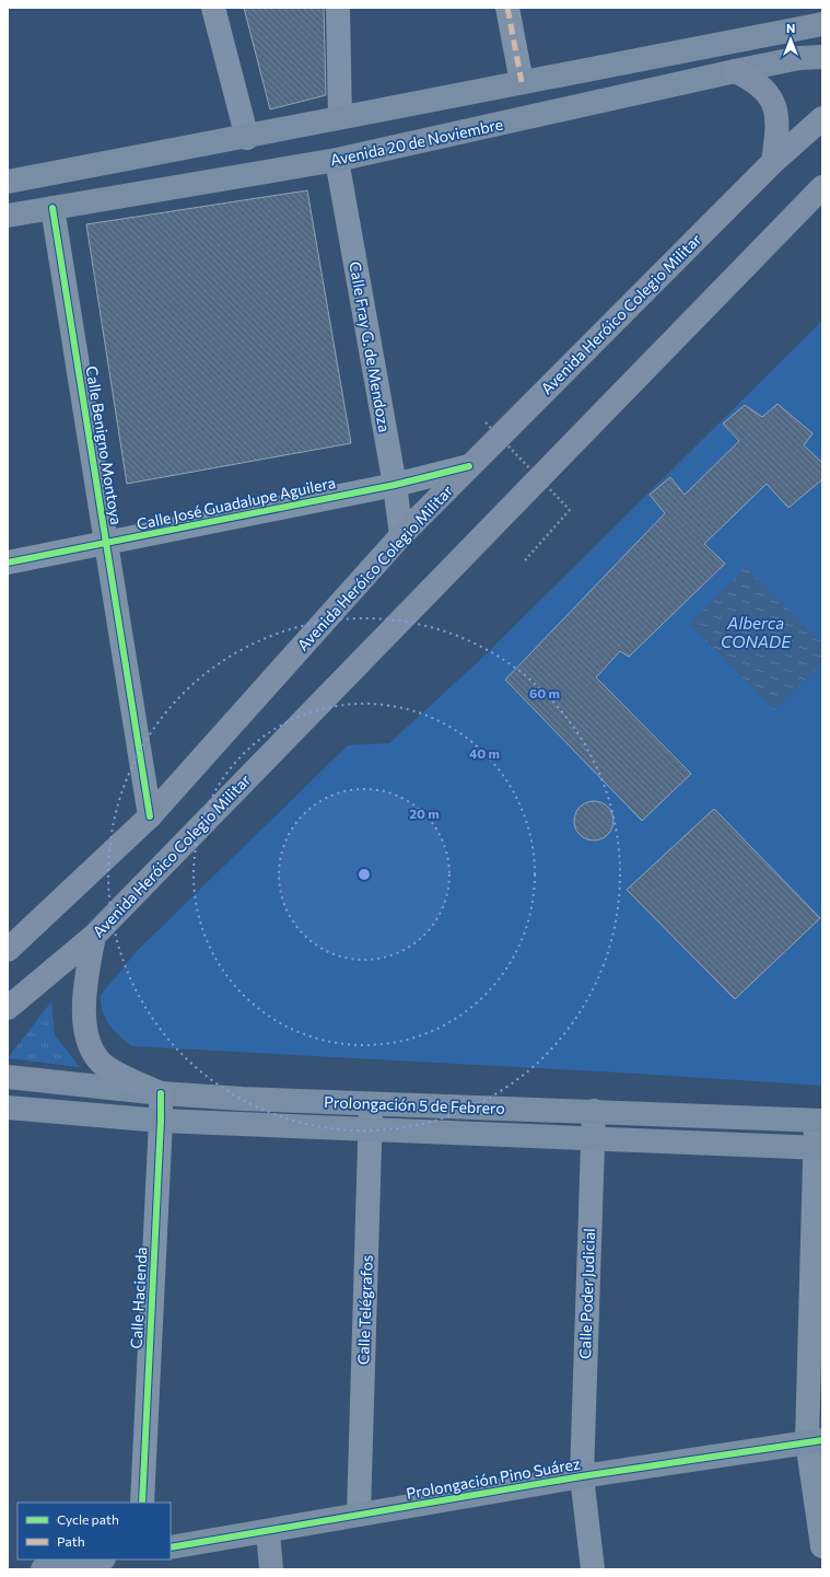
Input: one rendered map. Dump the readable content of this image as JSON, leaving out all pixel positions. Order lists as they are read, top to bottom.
{
  "streets": {
    "main road": [
      "Avenida 20 de Noviembre",
      "Avenida Heróico Colegio Militar",
      "Prolongación 5 de Febrero",
      "Prolongación Pino Suárez"
    ],
    "street": [
      "Calle Fray G. de Mendoza",
      "Calle Benigno Montoya",
      "Calle José Guadalupe Aguilera",
      "Calle Poder Judicial",
      "Calle Hacienda",
      "Calle Telégrafos"
    ]
  },
  "crossings": [
    ["Avenida 20 de Noviembre", "Calle Fray G. de Mendoza"],
    ["Avenida 20 de Noviembre", "Calle Benigno Montoya"],
    ["Avenida Heróico Colegio Militar", "Calle Fray G. de Mendoza"],
    ["Avenida Heróico Colegio Militar", "Calle Benigno Montoya"],
    ["Avenida Heróico Colegio Militar", "Calle José Guadalupe Aguilera"],
    ["Calle Fray G. de Mendoza", "Calle José Guadalupe Aguilera"],
    ["Calle Benigno Montoya", "Calle José Guadalupe Aguilera"],
    ["Prolongación 5 de Febrero", "Calle Poder Judicial"],
    ["Prolongación 5 de Febrero", "Calle Hacienda"],
    ["Prolongación 5 de Febrero", "Calle Telégrafos"],
    ["Calle Poder Judicial", "Prolongación Pino Suárez"],
    ["Calle Telégrafos", "Prolongación Pino Suárez"]
  ],
  "water": ["Alberca CONADE"],
  "legend": ["Cycle path", "Path"],
  "north": "top",
  "rings": ["60 m", "40 m", "20 m"]
}
